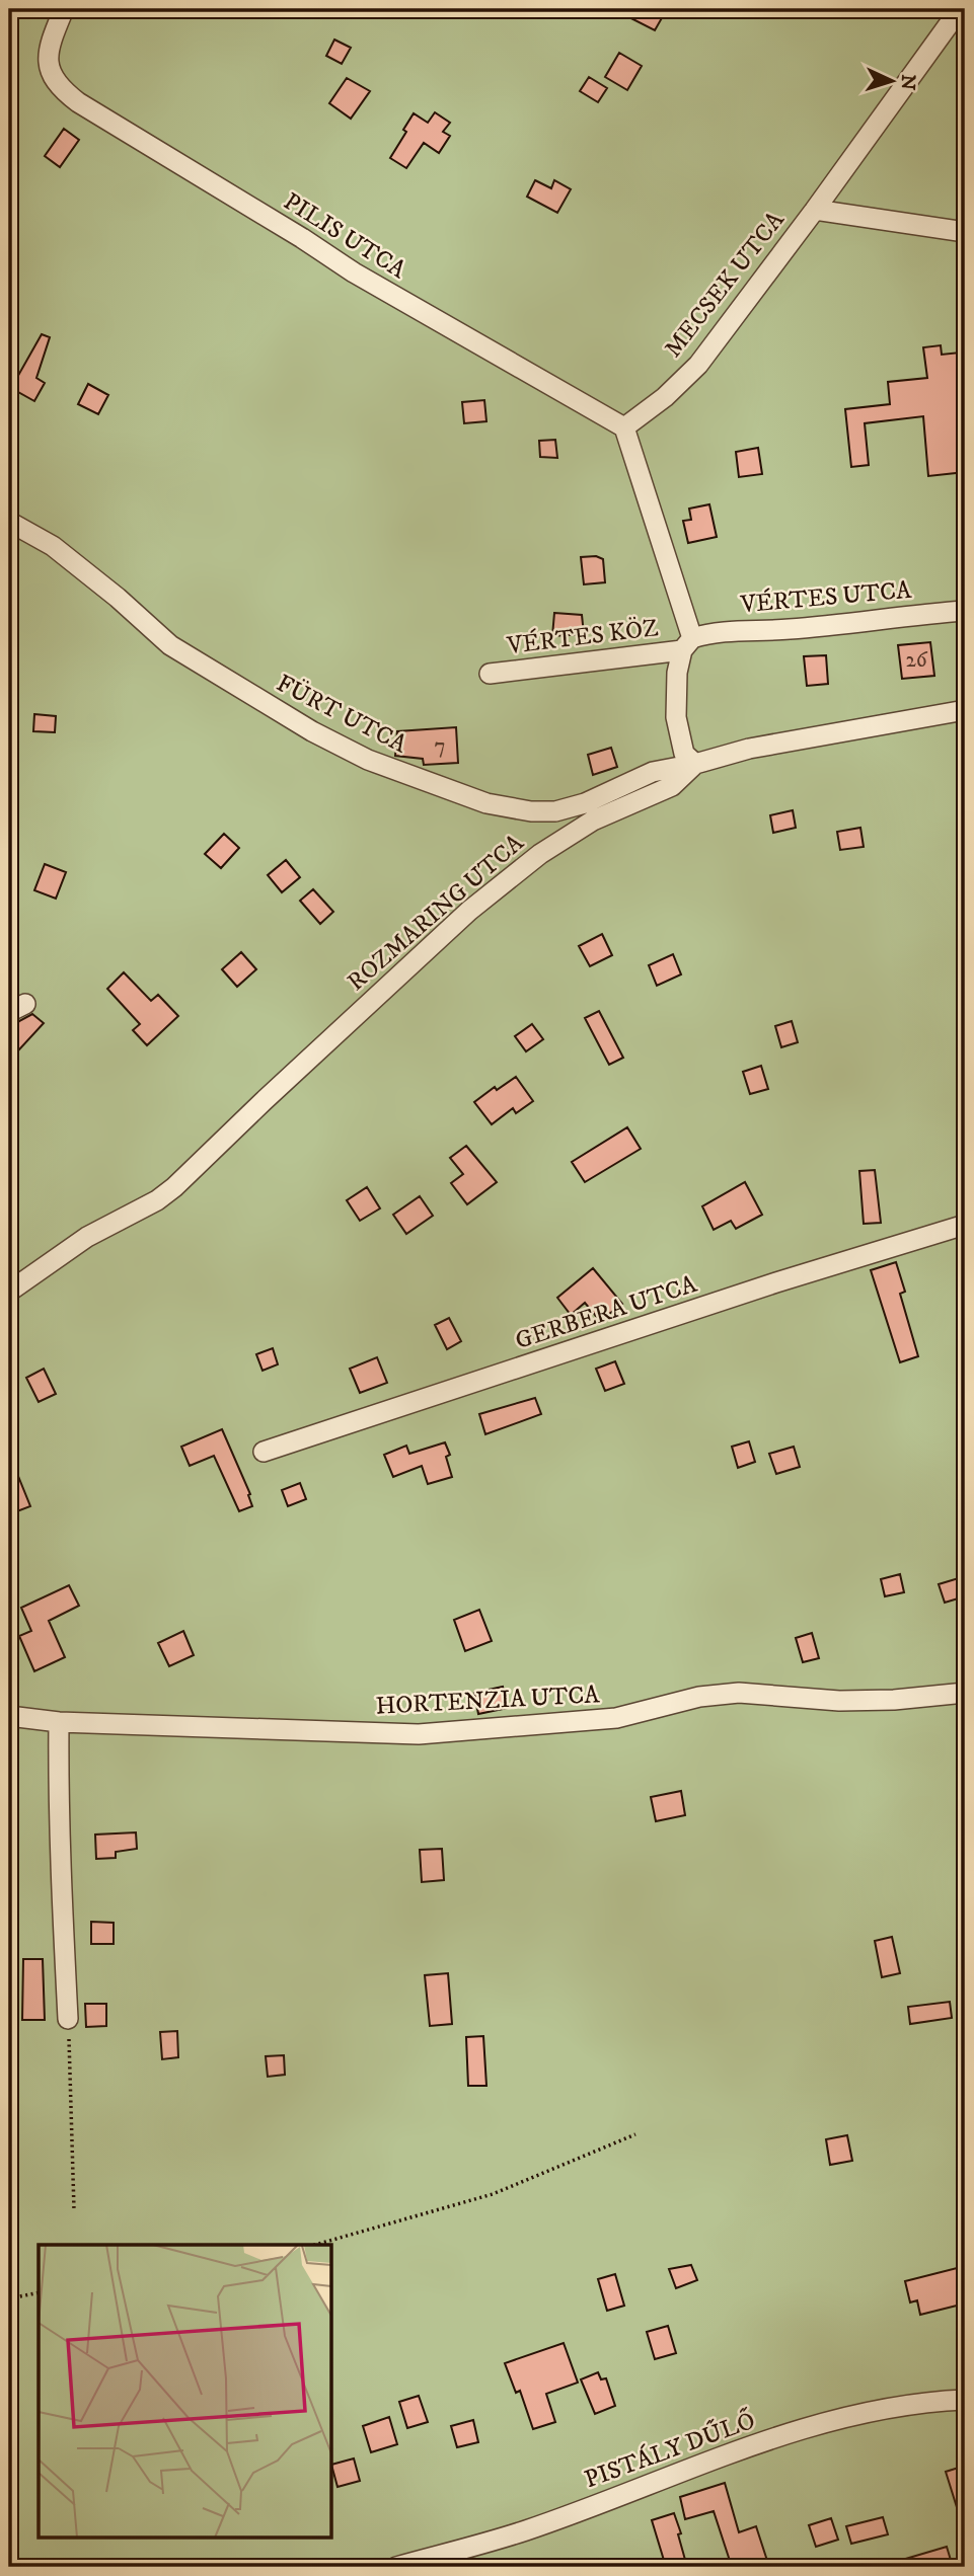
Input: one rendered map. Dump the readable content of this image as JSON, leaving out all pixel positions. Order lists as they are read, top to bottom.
{
  "streets": {
    "street": [
      "PILIS UTCA",
      "MECSEK UTCA",
      "VÉRTES UTCA",
      "VÉRTES KÖZ",
      "FÜRT UTCA",
      "ROZMARING UTCA",
      "GERBERA UTCA",
      "HORTENZIA UTCA",
      "PISTÁLY DŰLŐ"
    ]
  },
  "crossings": [
    ["PILIS UTCA", "MECSEK UTCA"],
    ["VÉRTES UTCA", "VÉRTES KÖZ"],
    ["FÜRT UTCA", "ROZMARING UTCA"]
  ],
  "house_numbers": ["26", "7"],
  "north": "right"
}
